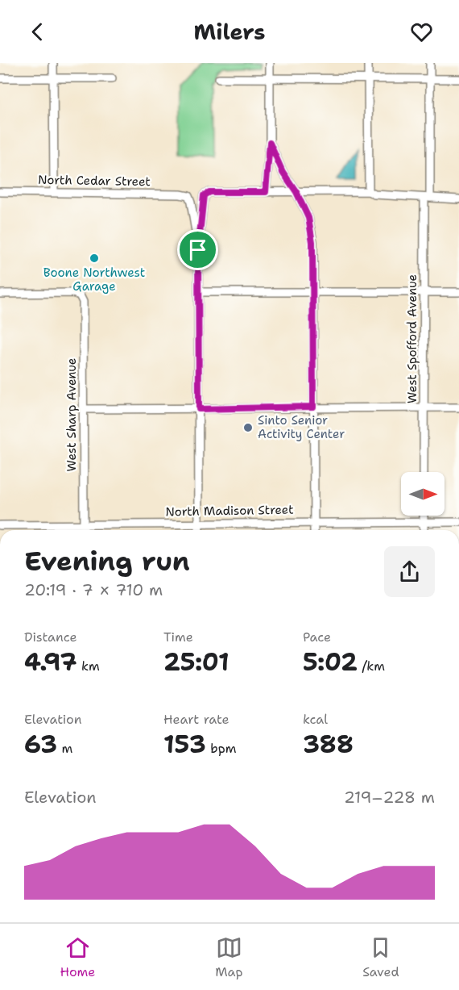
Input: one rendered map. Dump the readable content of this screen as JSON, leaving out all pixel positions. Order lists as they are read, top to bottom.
{
  "streets": {
    "street": [
      "North Cedar Street",
      "West Spofford Avenue",
      "West Sharp Avenue",
      "North Madison Street"
    ]
  },
  "crossings": [
    ["West Sharp Avenue", "North Madison Street"]
  ],
  "places": ["Boone Northwest Garage", "Sinto Senior Activity Center"],
  "north": "right",
  "page": {
    "header": "Milers",
    "heading": ["Evening run", "20:19 · 7 × 710 m"],
    "stats": [
      ["Distance", "4.97 km"],
      ["Time", "25:01"],
      ["Pace", "5:02 /km"],
      ["Elevation", "63 m"],
      ["Heart rate", "153 bpm"],
      ["kcal", "388"]
    ],
    "chart": ["Elevation", "219–228 m"],
    "tabs": ["Home", "Map", "Saved"]
  }
}
